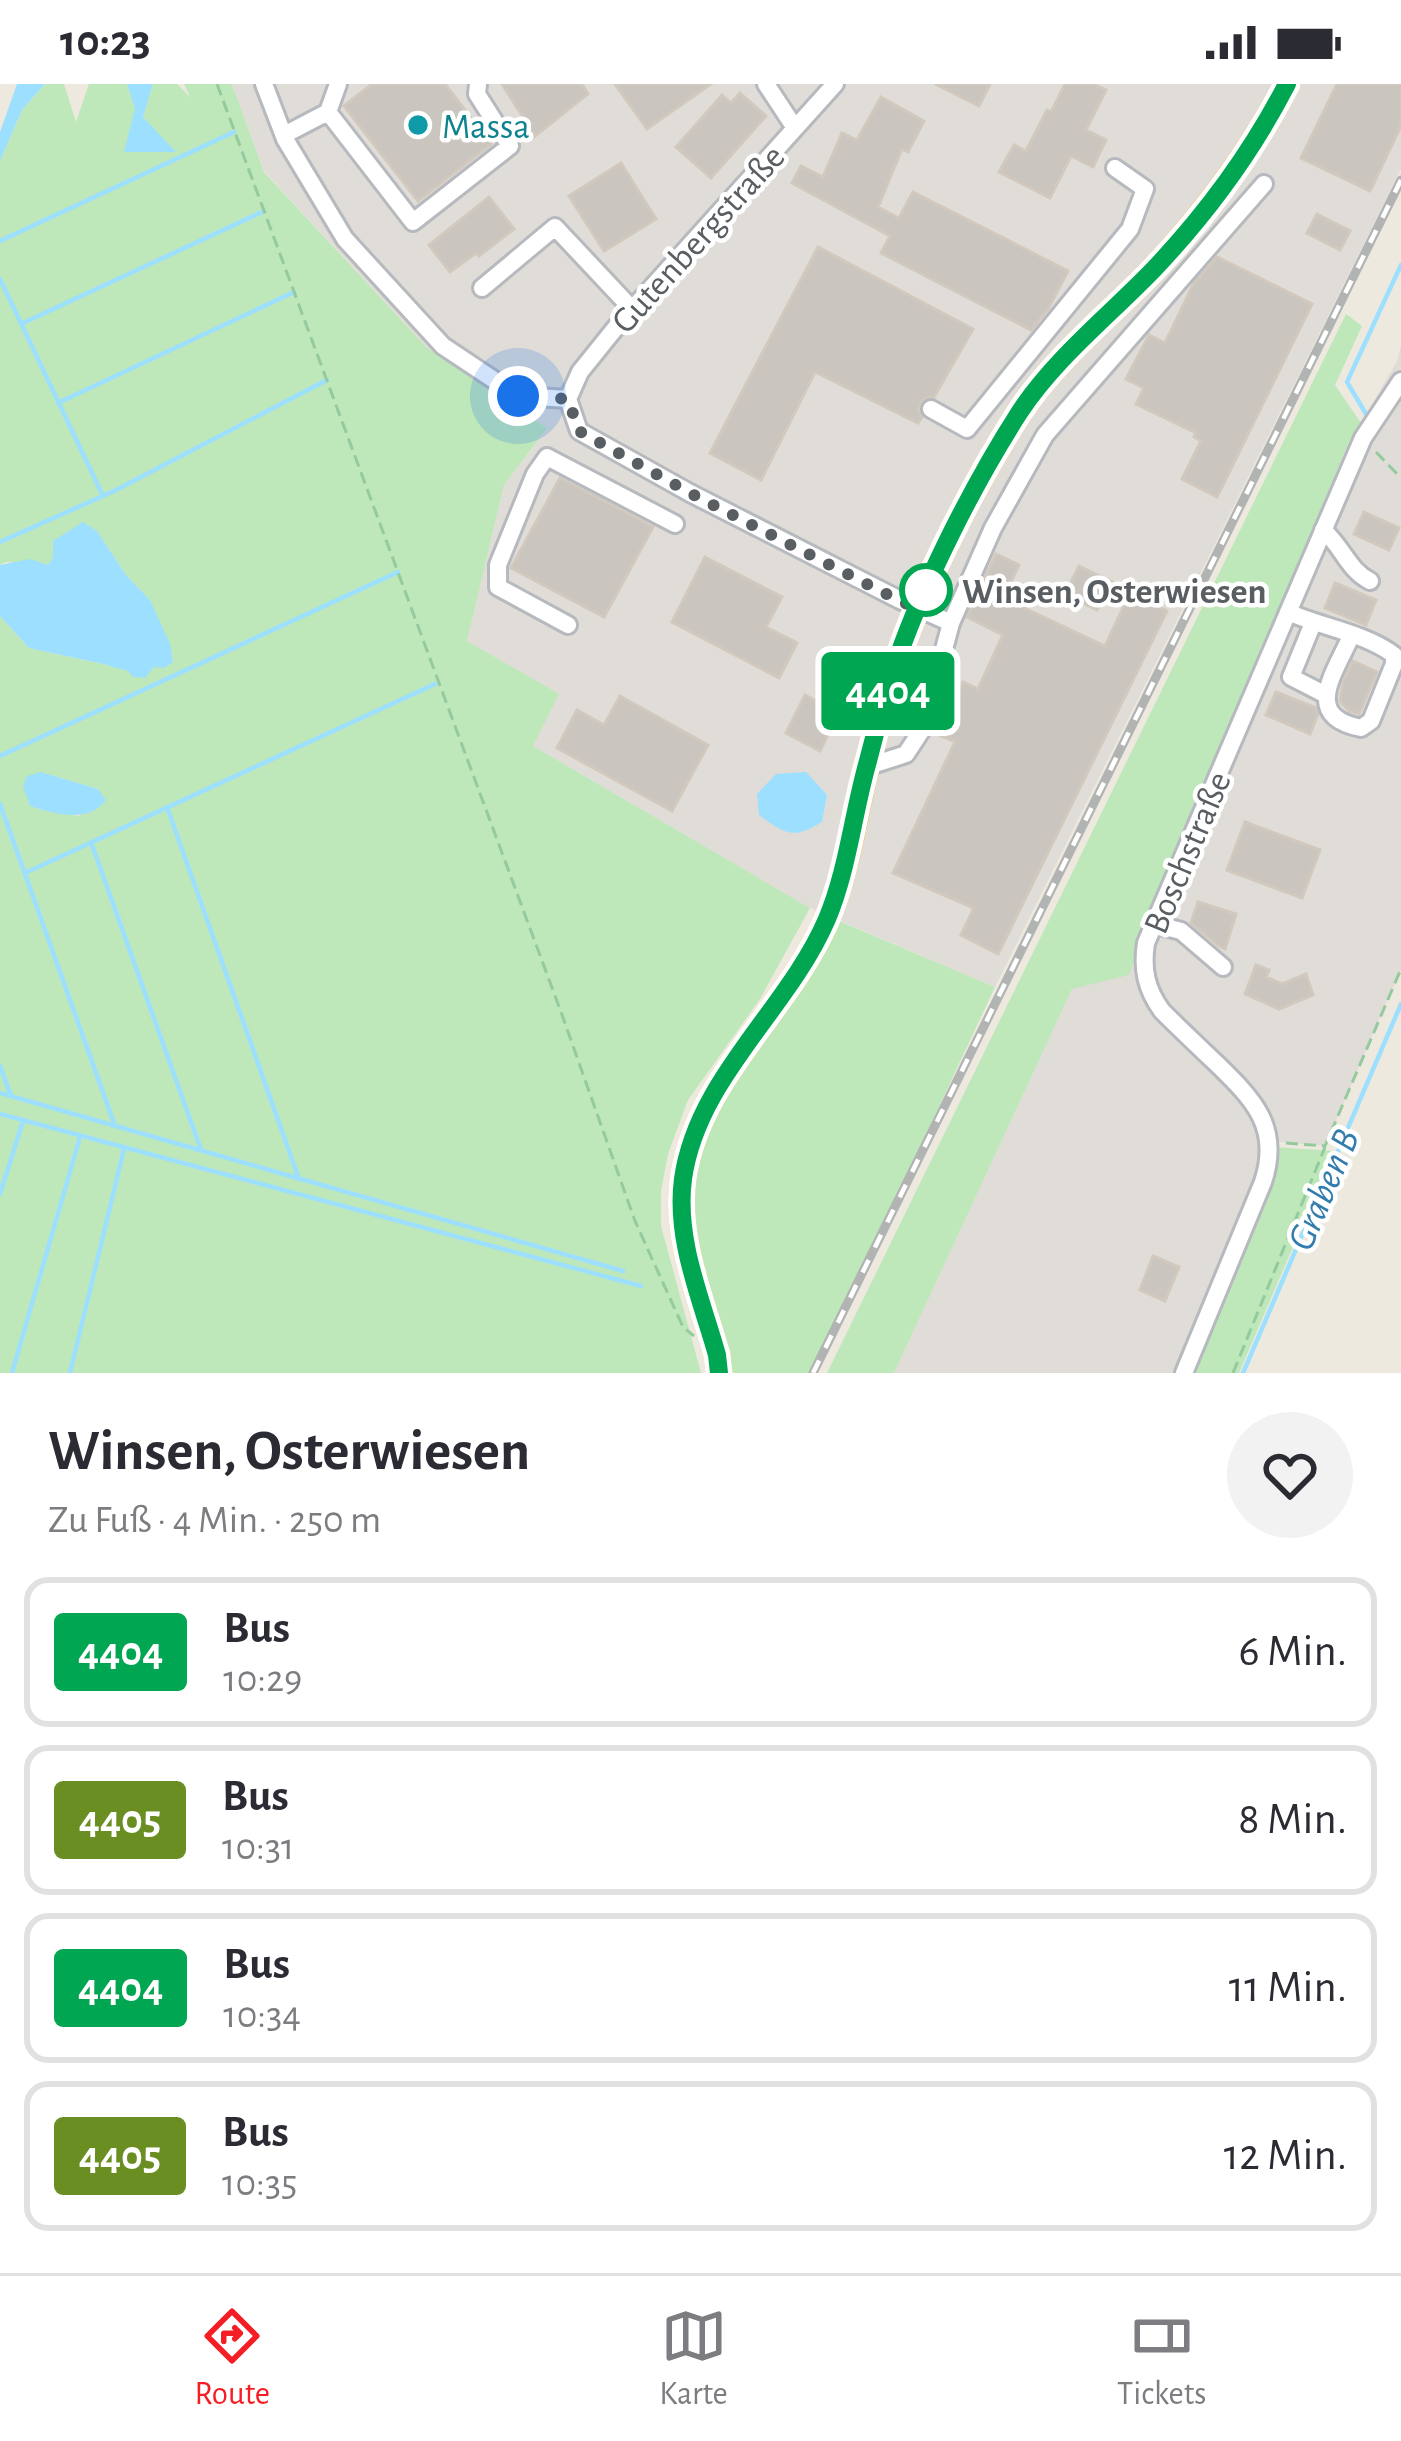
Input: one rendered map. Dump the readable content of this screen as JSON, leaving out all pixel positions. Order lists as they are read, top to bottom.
{
  "streets": {
    "street": ["Gutenbergstraße", "Boschstraße"]
  },
  "water": ["Graben B"],
  "places": ["Massa", "Winsen, Osterwiesen"],
  "lines": ["bus line 4404"],
  "page": {
    "status": "10:23",
    "on_map": "4404",
    "heading": ["Winsen, Osterwiesen", "Zu Fuß · 4 Min. · 250 m"],
    "list": [
      {
        "mark": "4404",
        "name": "Bus",
        "note": "10:29",
        "value": "6 Min."
      },
      {
        "mark": "4405",
        "name": "Bus",
        "note": "10:31",
        "value": "8 Min."
      },
      {
        "mark": "4404",
        "name": "Bus",
        "note": "10:34",
        "value": "11 Min."
      },
      {
        "mark": "4405",
        "name": "Bus",
        "note": "10:35",
        "value": "12 Min."
      }
    ],
    "tabs": ["Route", "Karte", "Tickets"]
  }
}
